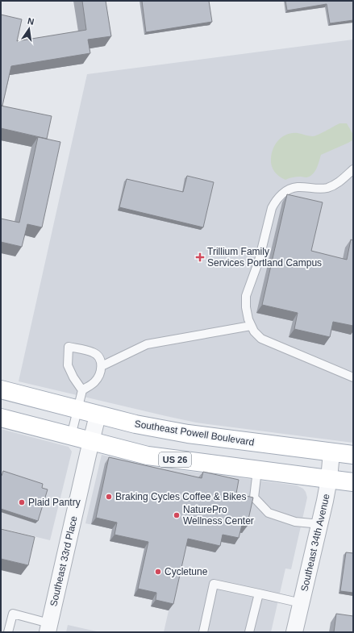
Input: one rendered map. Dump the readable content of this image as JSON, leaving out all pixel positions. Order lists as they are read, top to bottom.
{
  "streets": {
    "main road": ["Southeast Powell Boulevard", "US 26"],
    "street": ["Southeast 34th Avenue", "Southeast 33rd Place"]
  },
  "crossings": [
    ["Southeast Powell Boulevard", "Southeast 34th Avenue"],
    ["Southeast Powell Boulevard", "Southeast 33rd Place"],
    ["US 26", "Southeast 34th Avenue"],
    ["US 26", "Southeast 33rd Place"]
  ],
  "places": {
    "health": ["Trillium Family Services Portland Campus"],
    "other": [
      "Braking Cycles Coffee & Bikes",
      "Plaid Pantry",
      "NaturePro Wellness Center",
      "Cycletune"
    ]
  },
  "north": "top"
}
